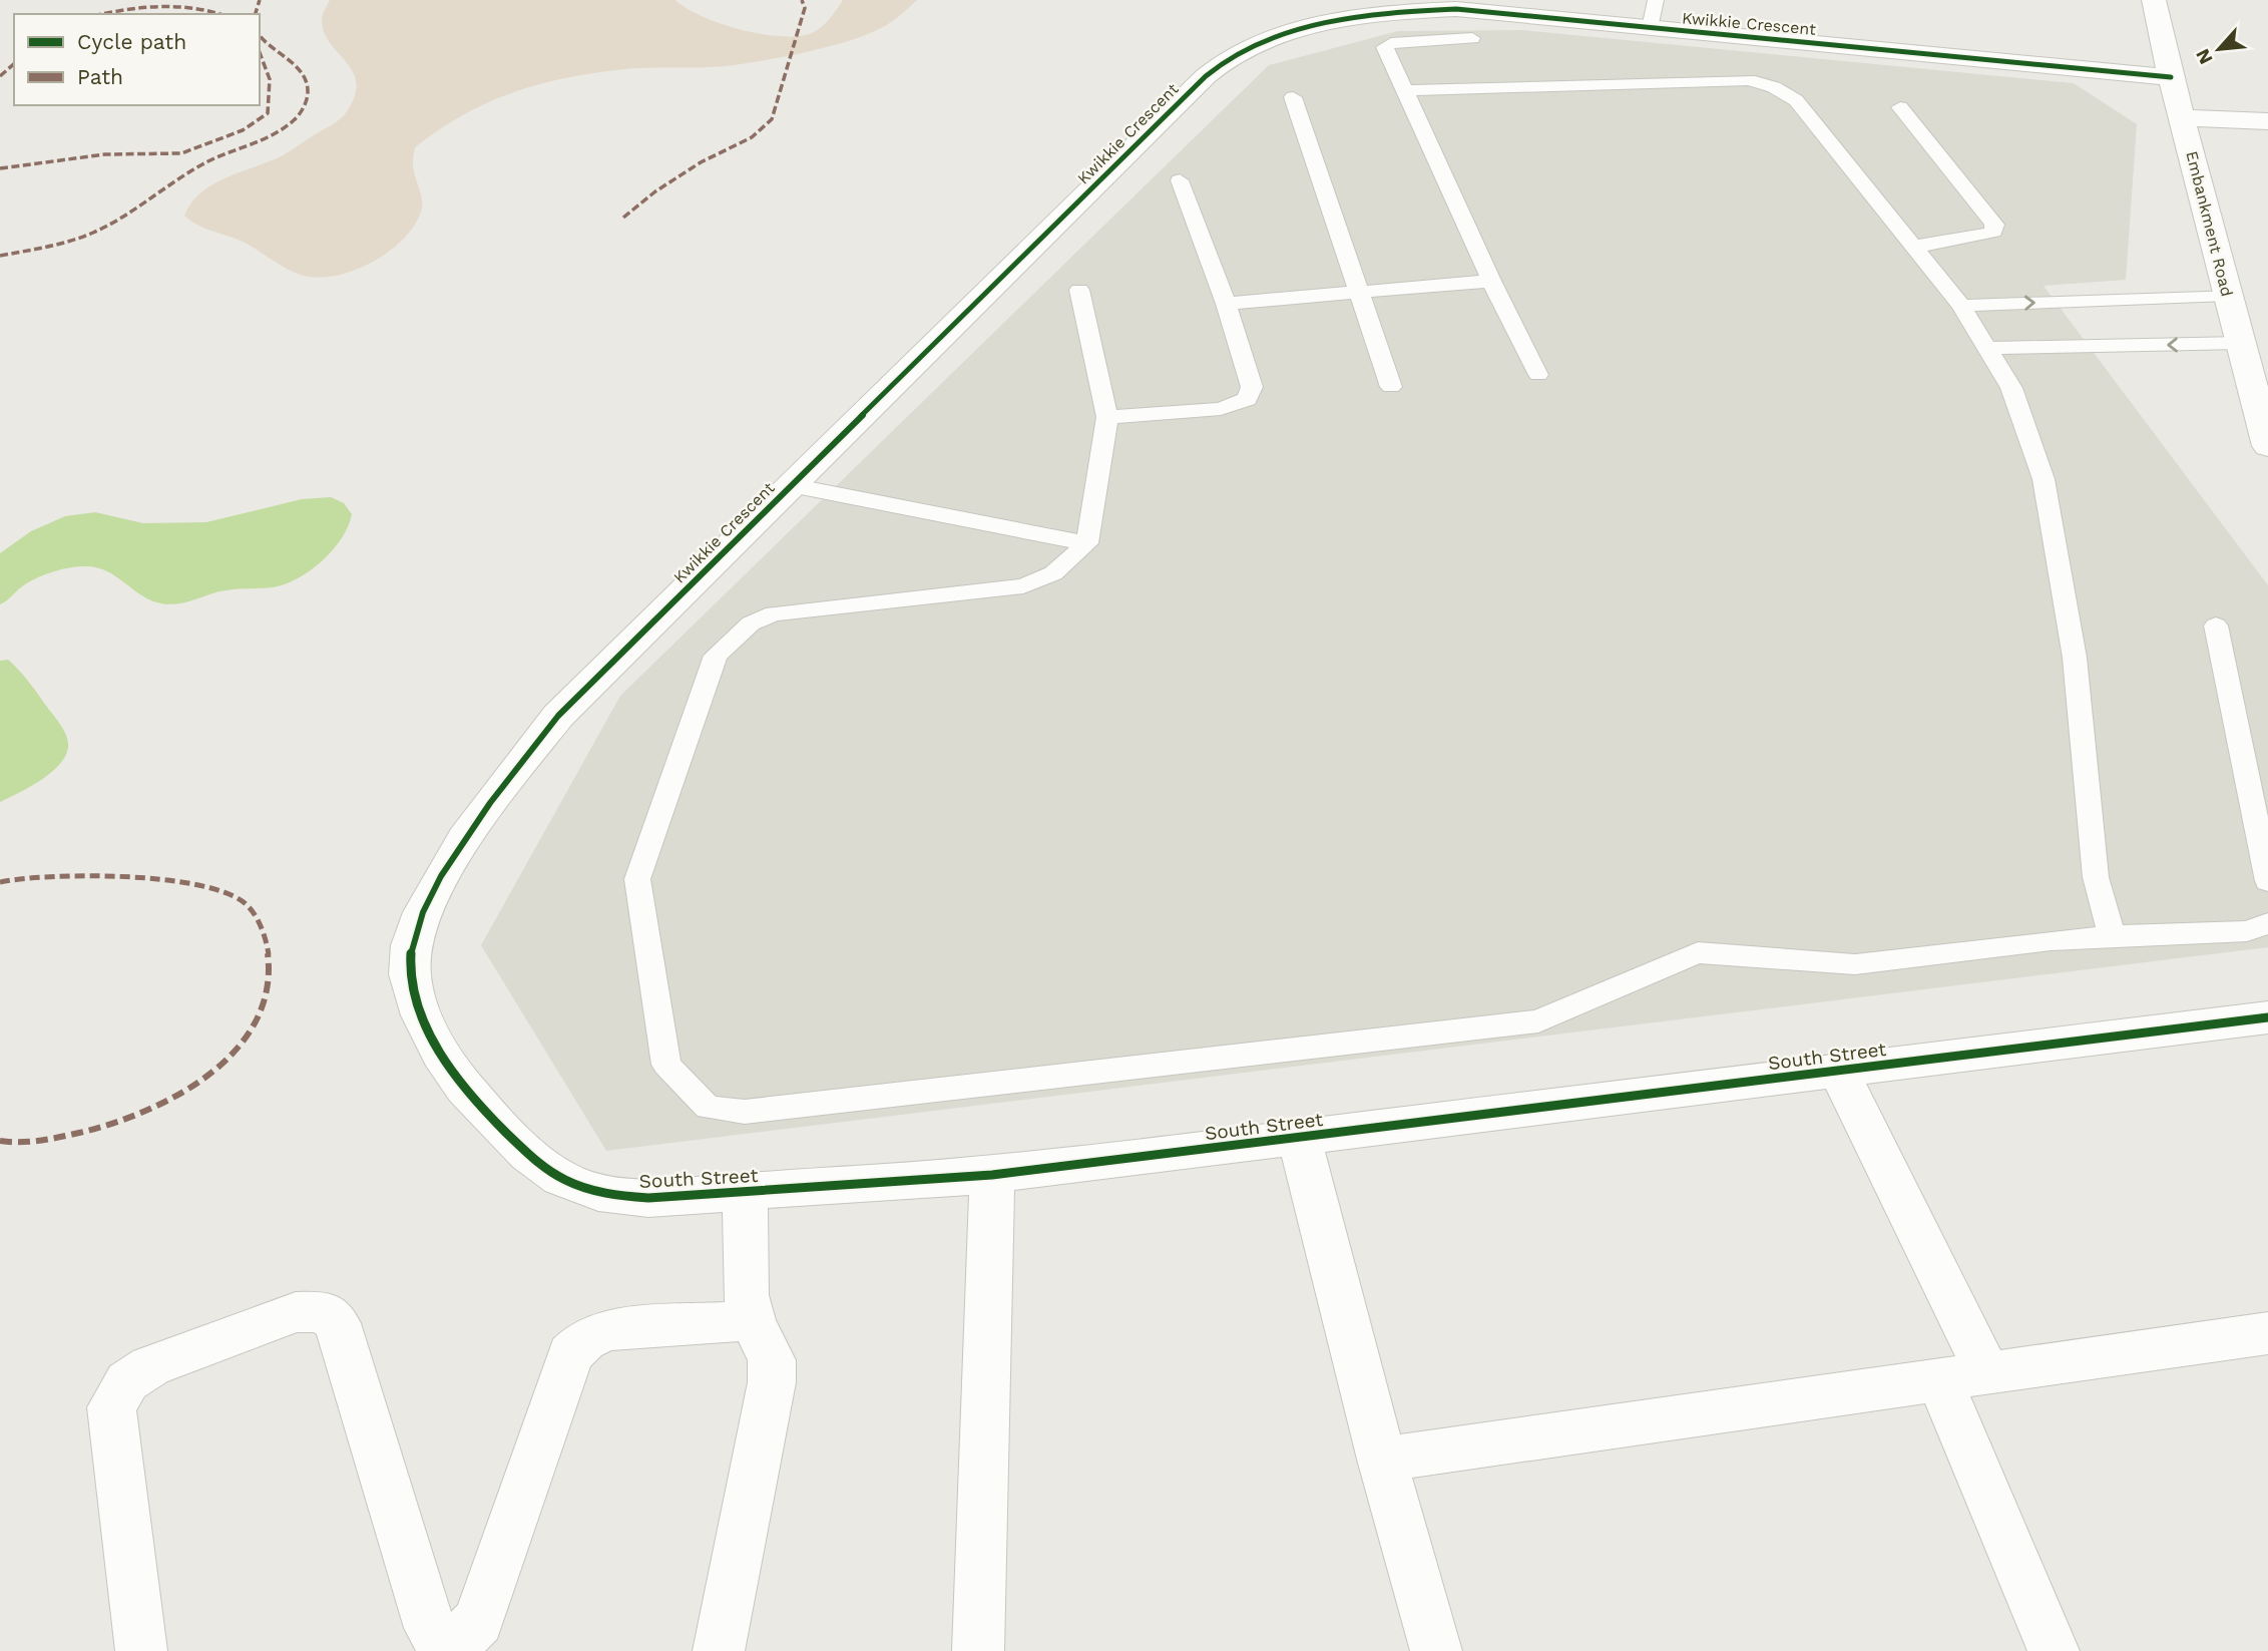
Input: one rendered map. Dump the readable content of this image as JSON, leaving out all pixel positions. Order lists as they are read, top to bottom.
{
  "streets": {
    "street": ["Kwikkie Crescent", "Embankment Road", "South Street"]
  },
  "crossings": [
    ["Kwikkie Crescent", "Embankment Road"],
    ["Kwikkie Crescent", "South Street"]
  ],
  "legend": ["Cycle path", "Path"],
  "north": "bottom left"
}
